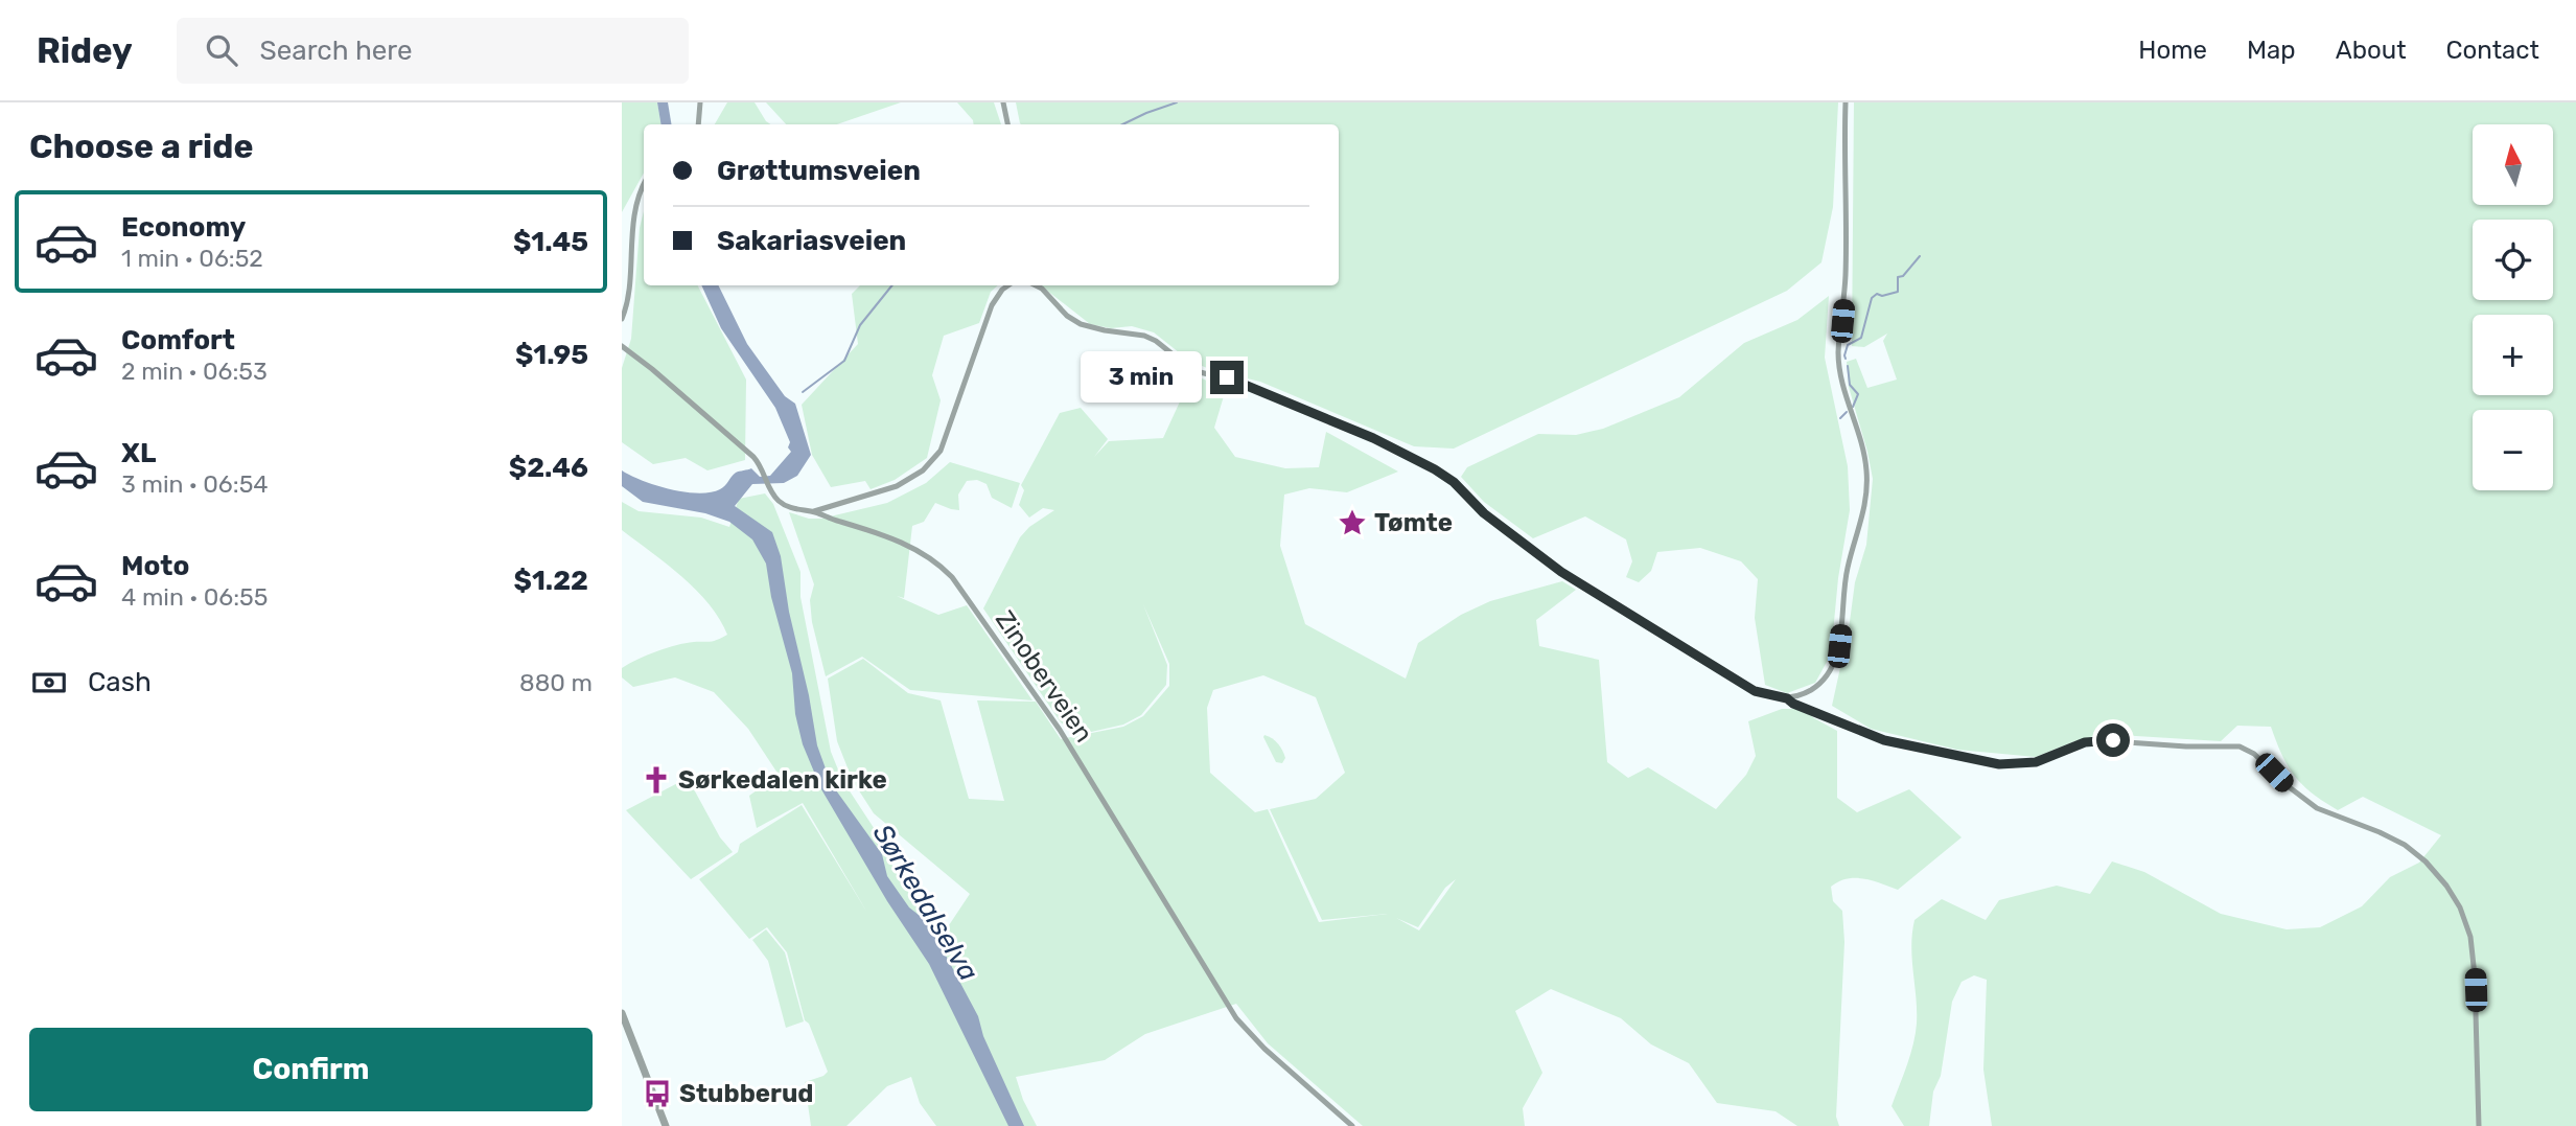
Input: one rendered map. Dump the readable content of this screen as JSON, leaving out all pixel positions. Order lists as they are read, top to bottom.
{
  "streets": {
    "street": ["Zinoberveien"]
  },
  "water": ["Sørkedalselva"],
  "places": {
    "place": ["Tømte"],
    "church": ["Sørkedalen kirke"],
    "bus stop": ["Stubberud"]
  },
  "north": "top",
  "page": {
    "header": "Ridey",
    "search": "Search here",
    "nav": [
      "Home",
      "Map",
      "About",
      "Contact"
    ],
    "heading": "Choose a ride",
    "map_buttons": ["+", "−"],
    "banner": ["Grøttumsveien", "Sakariasveien"],
    "list": [
      {
        "name": "Economy",
        "note": "1 min · 06:52",
        "value": "$1.45"
      },
      {
        "name": "Comfort",
        "note": "2 min · 06:53",
        "value": "$1.95"
      },
      {
        "name": "XL",
        "note": "3 min · 06:54",
        "value": "$2.46"
      },
      {
        "name": "Moto",
        "note": "4 min · 06:55",
        "value": "$1.22"
      }
    ],
    "bubble": "3 min",
    "pay": ["Cash", "880 m"],
    "buttons": "Confirm"
  }
}
